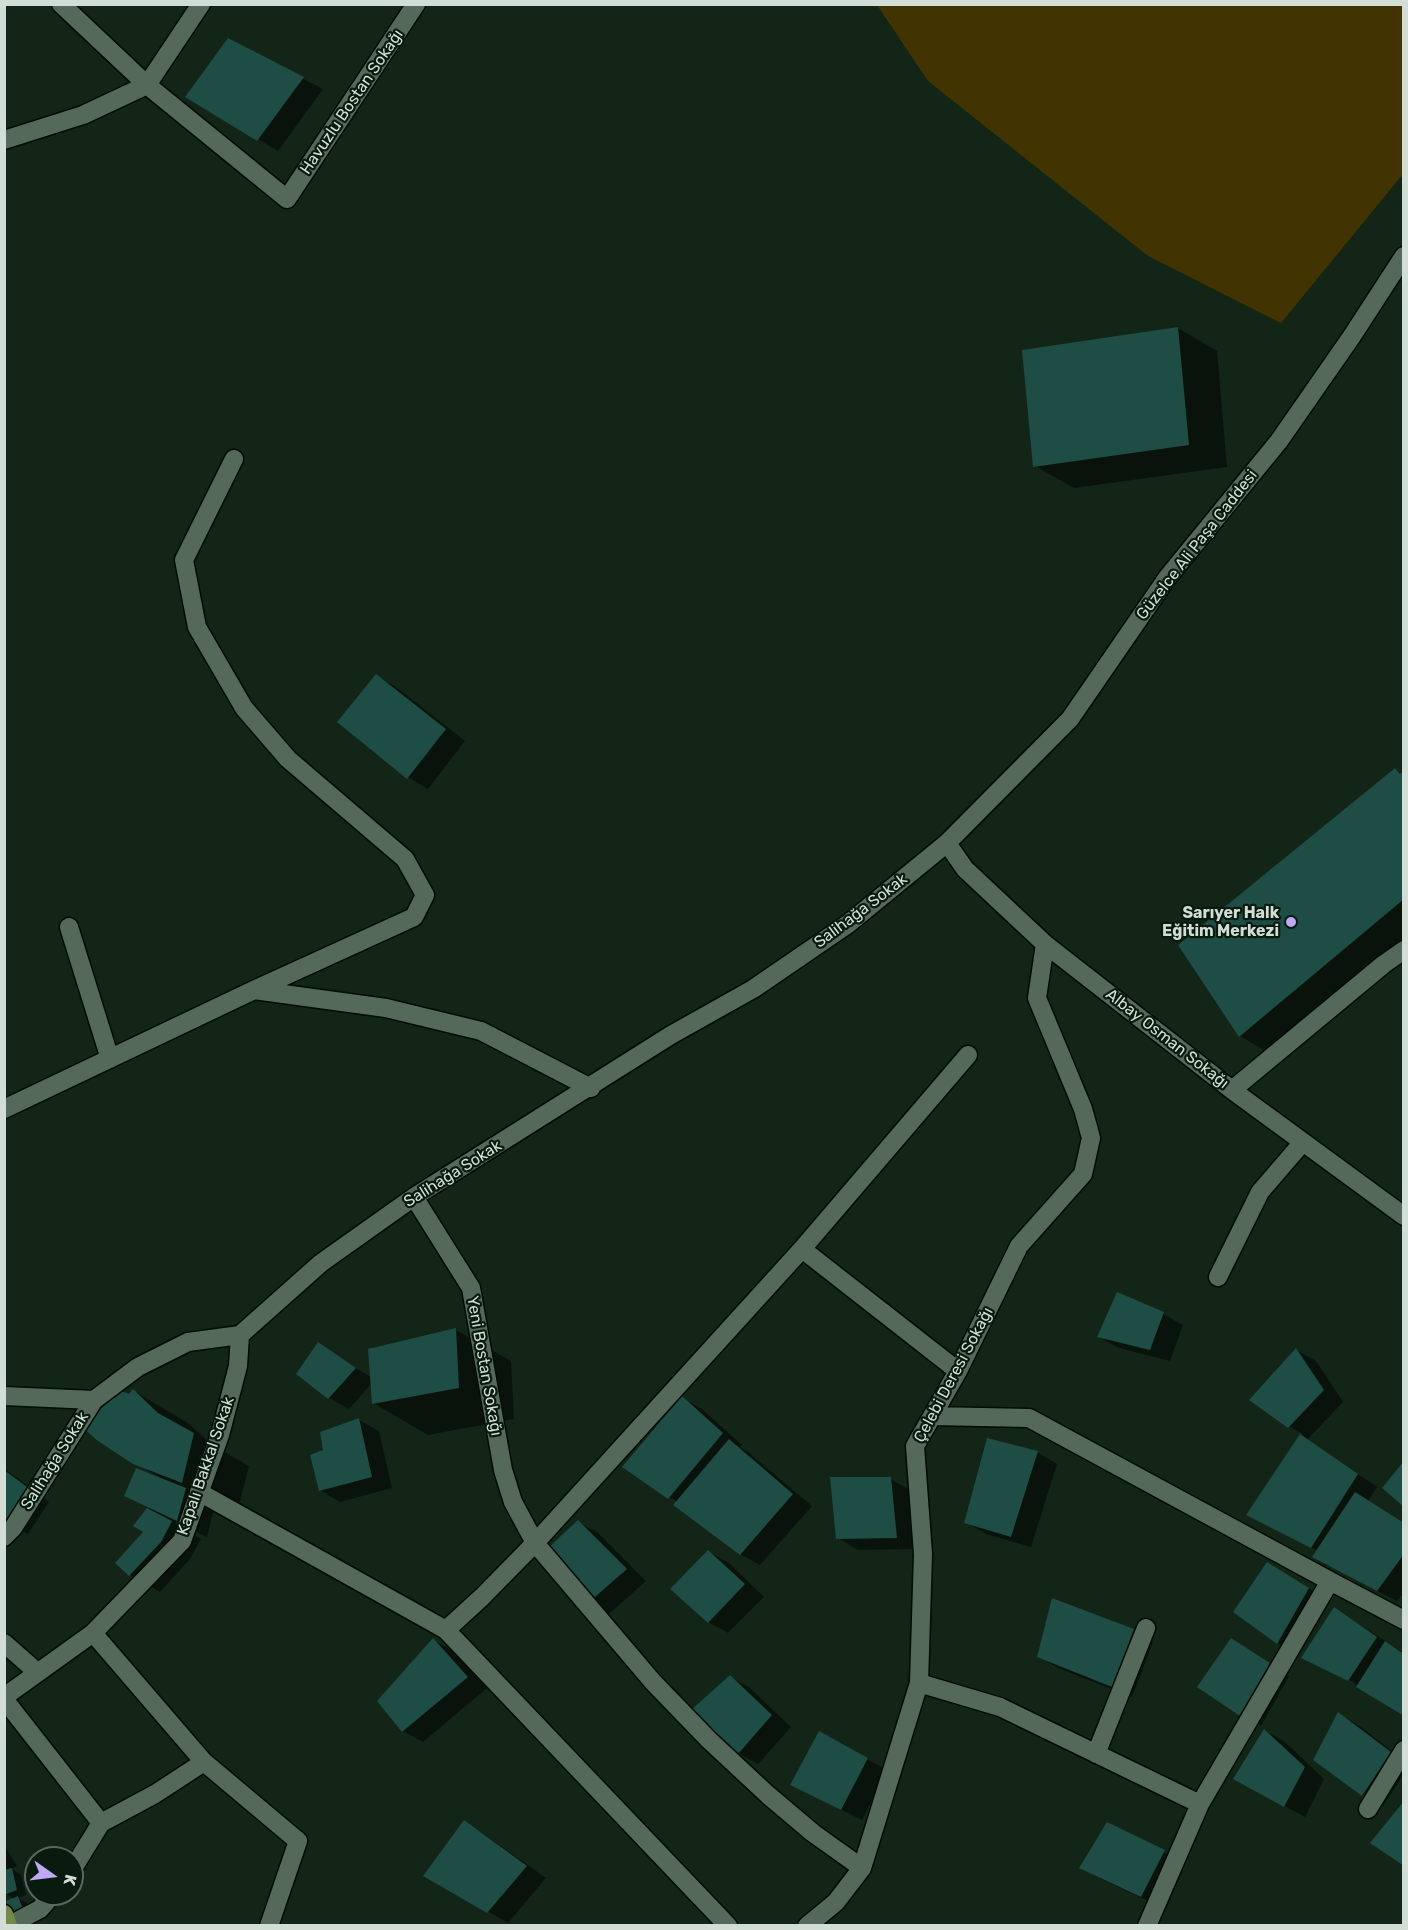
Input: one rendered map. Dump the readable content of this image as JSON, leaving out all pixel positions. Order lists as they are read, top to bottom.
{
  "streets": {
    "street": [
      "Havuzlu Bostan Sokağı",
      "Güzelce Ali Paşa Caddesi",
      "Salihağa Sokak",
      "Albay Osman Sokağı",
      "Yeni Bostan Sokağı",
      "Çelebi Deresi Sokağı",
      "Kapalı Bakkal Sokak"
    ]
  },
  "crossings": [
    ["Güzelce Ali Paşa Caddesi", "Salihağa Sokak"],
    ["Güzelce Ali Paşa Caddesi", "Albay Osman Sokağı"],
    ["Salihağa Sokak", "Albay Osman Sokağı"],
    ["Salihağa Sokak", "Yeni Bostan Sokağı"],
    ["Salihağa Sokak", "Kapalı Bakkal Sokak"],
    ["Albay Osman Sokağı", "Çelebi Deresi Sokağı"],
    ["Yeni Bostan Sokağı", "Çelebi Deresi Sokağı"]
  ],
  "places": ["Sarıyer Halk Eğitim Merkezi"],
  "north": "right"
}
